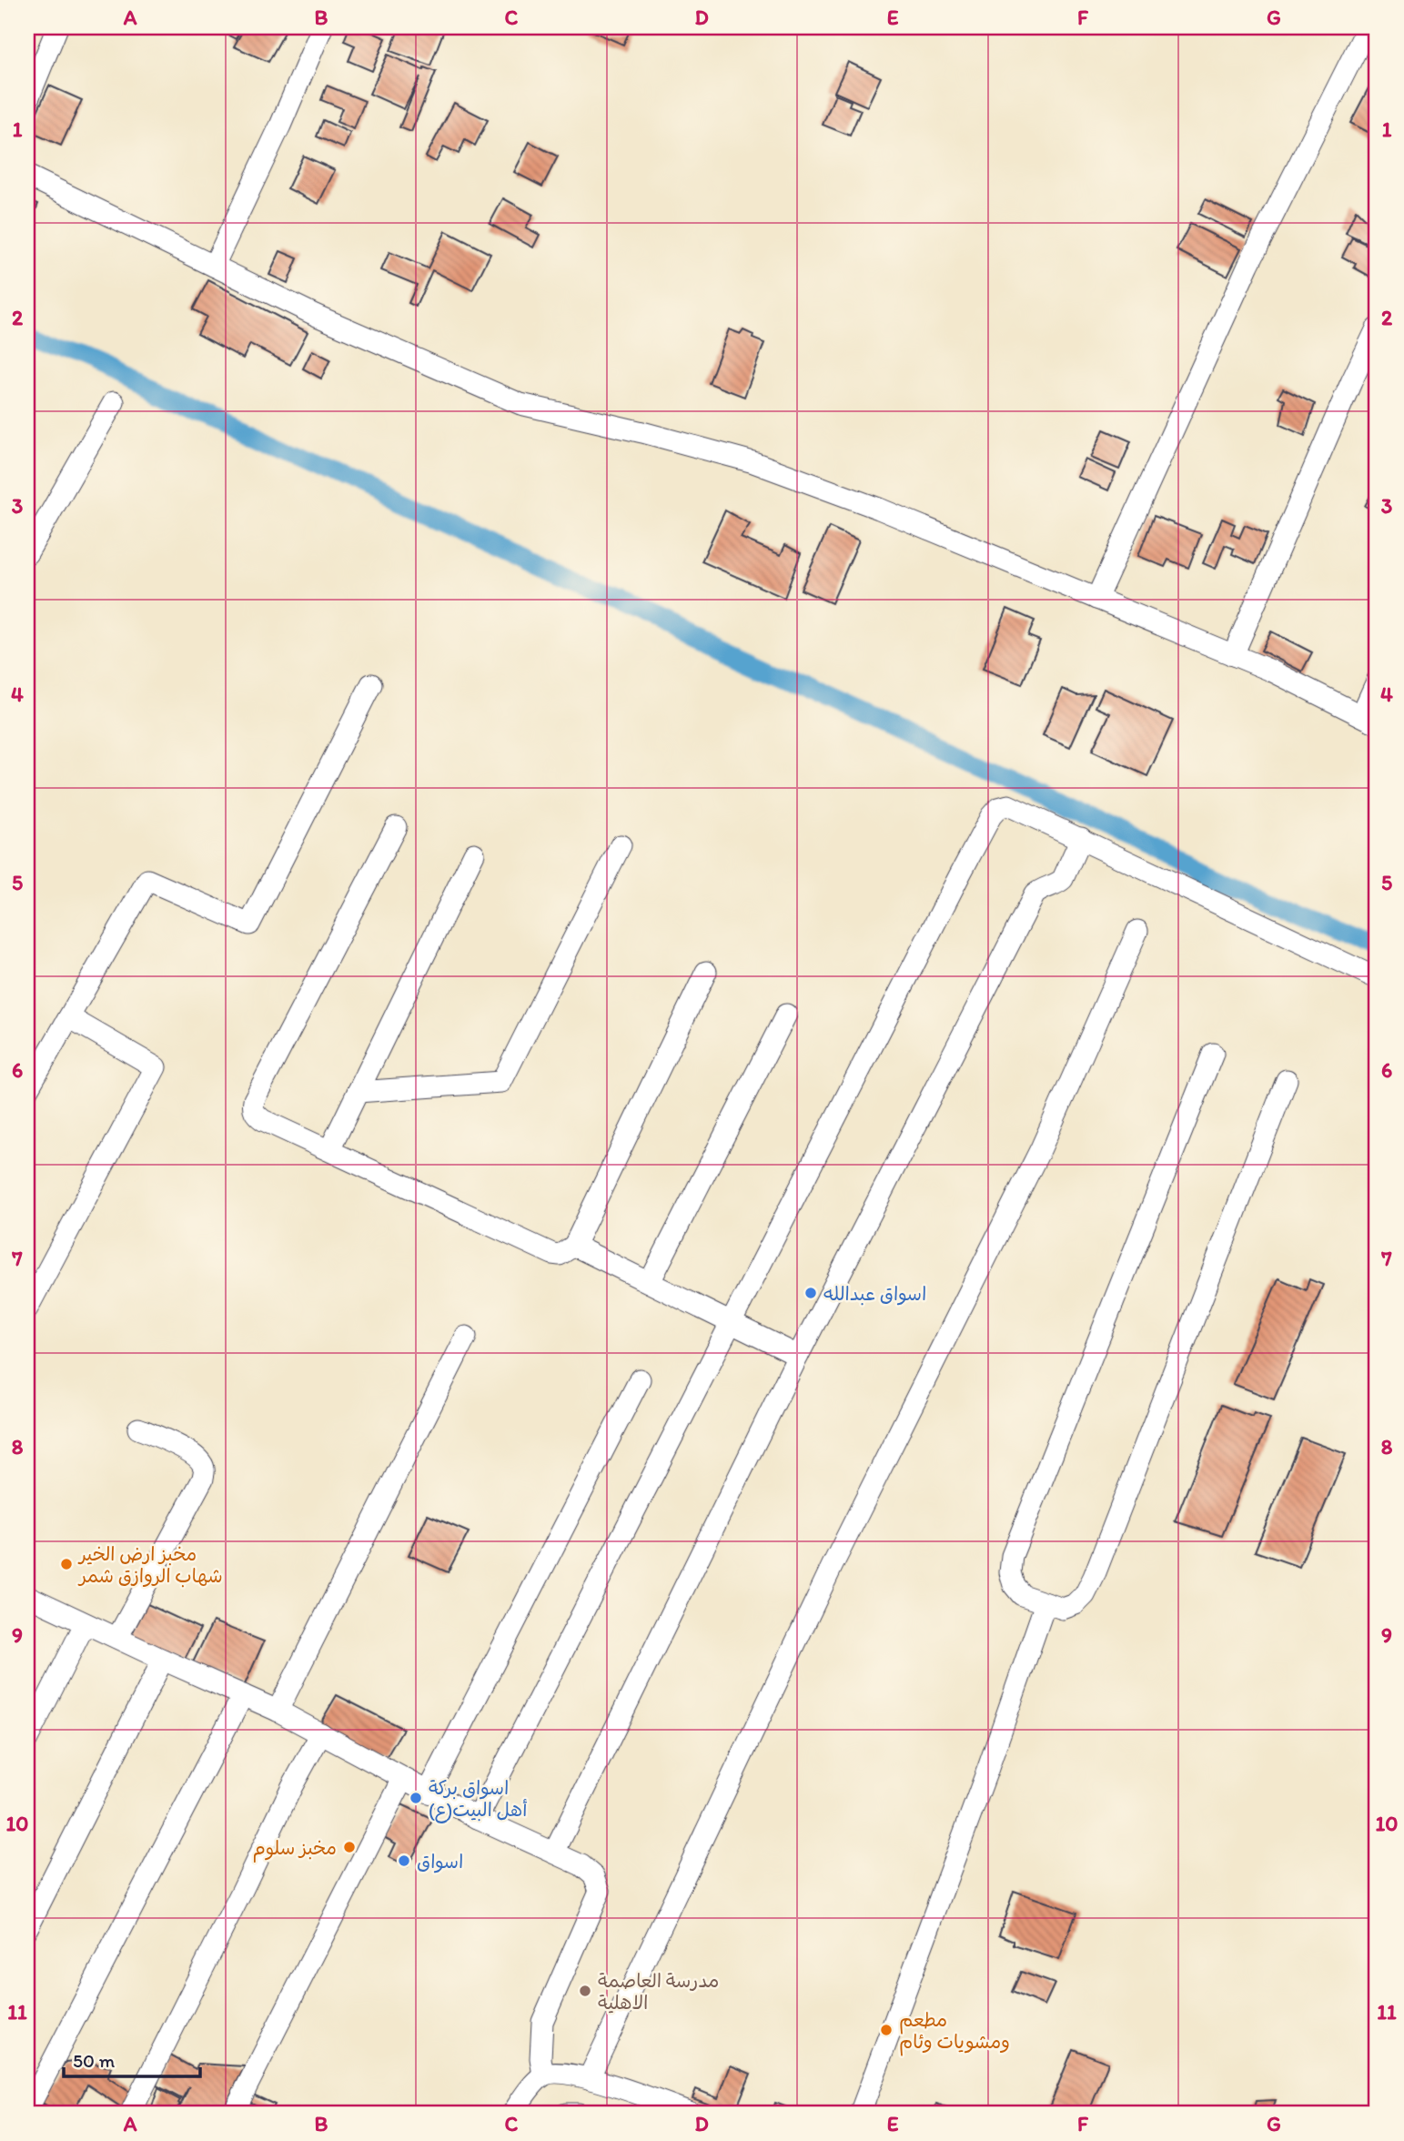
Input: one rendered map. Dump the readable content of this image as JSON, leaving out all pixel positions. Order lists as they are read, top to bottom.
{
  "places": [
    "اسواق عبدالله",
    "مخبز ارض الخير شهاب الروازق شمر",
    "اسواق بركة أهل البيت(ع)",
    "مخبز سلوم",
    "اسواق",
    "مدرسة العاصمة الاهلية",
    "مطعم ومشويات وئام"
  ],
  "scale_bar": "50 m",
  "grid": {
    "columns": [
      "A",
      "B",
      "C",
      "D",
      "E",
      "F",
      "G"
    ],
    "rows": [
      "1",
      "2",
      "3",
      "4",
      "5",
      "6",
      "7",
      "8",
      "9",
      "10",
      "11"
    ]
  }
}
